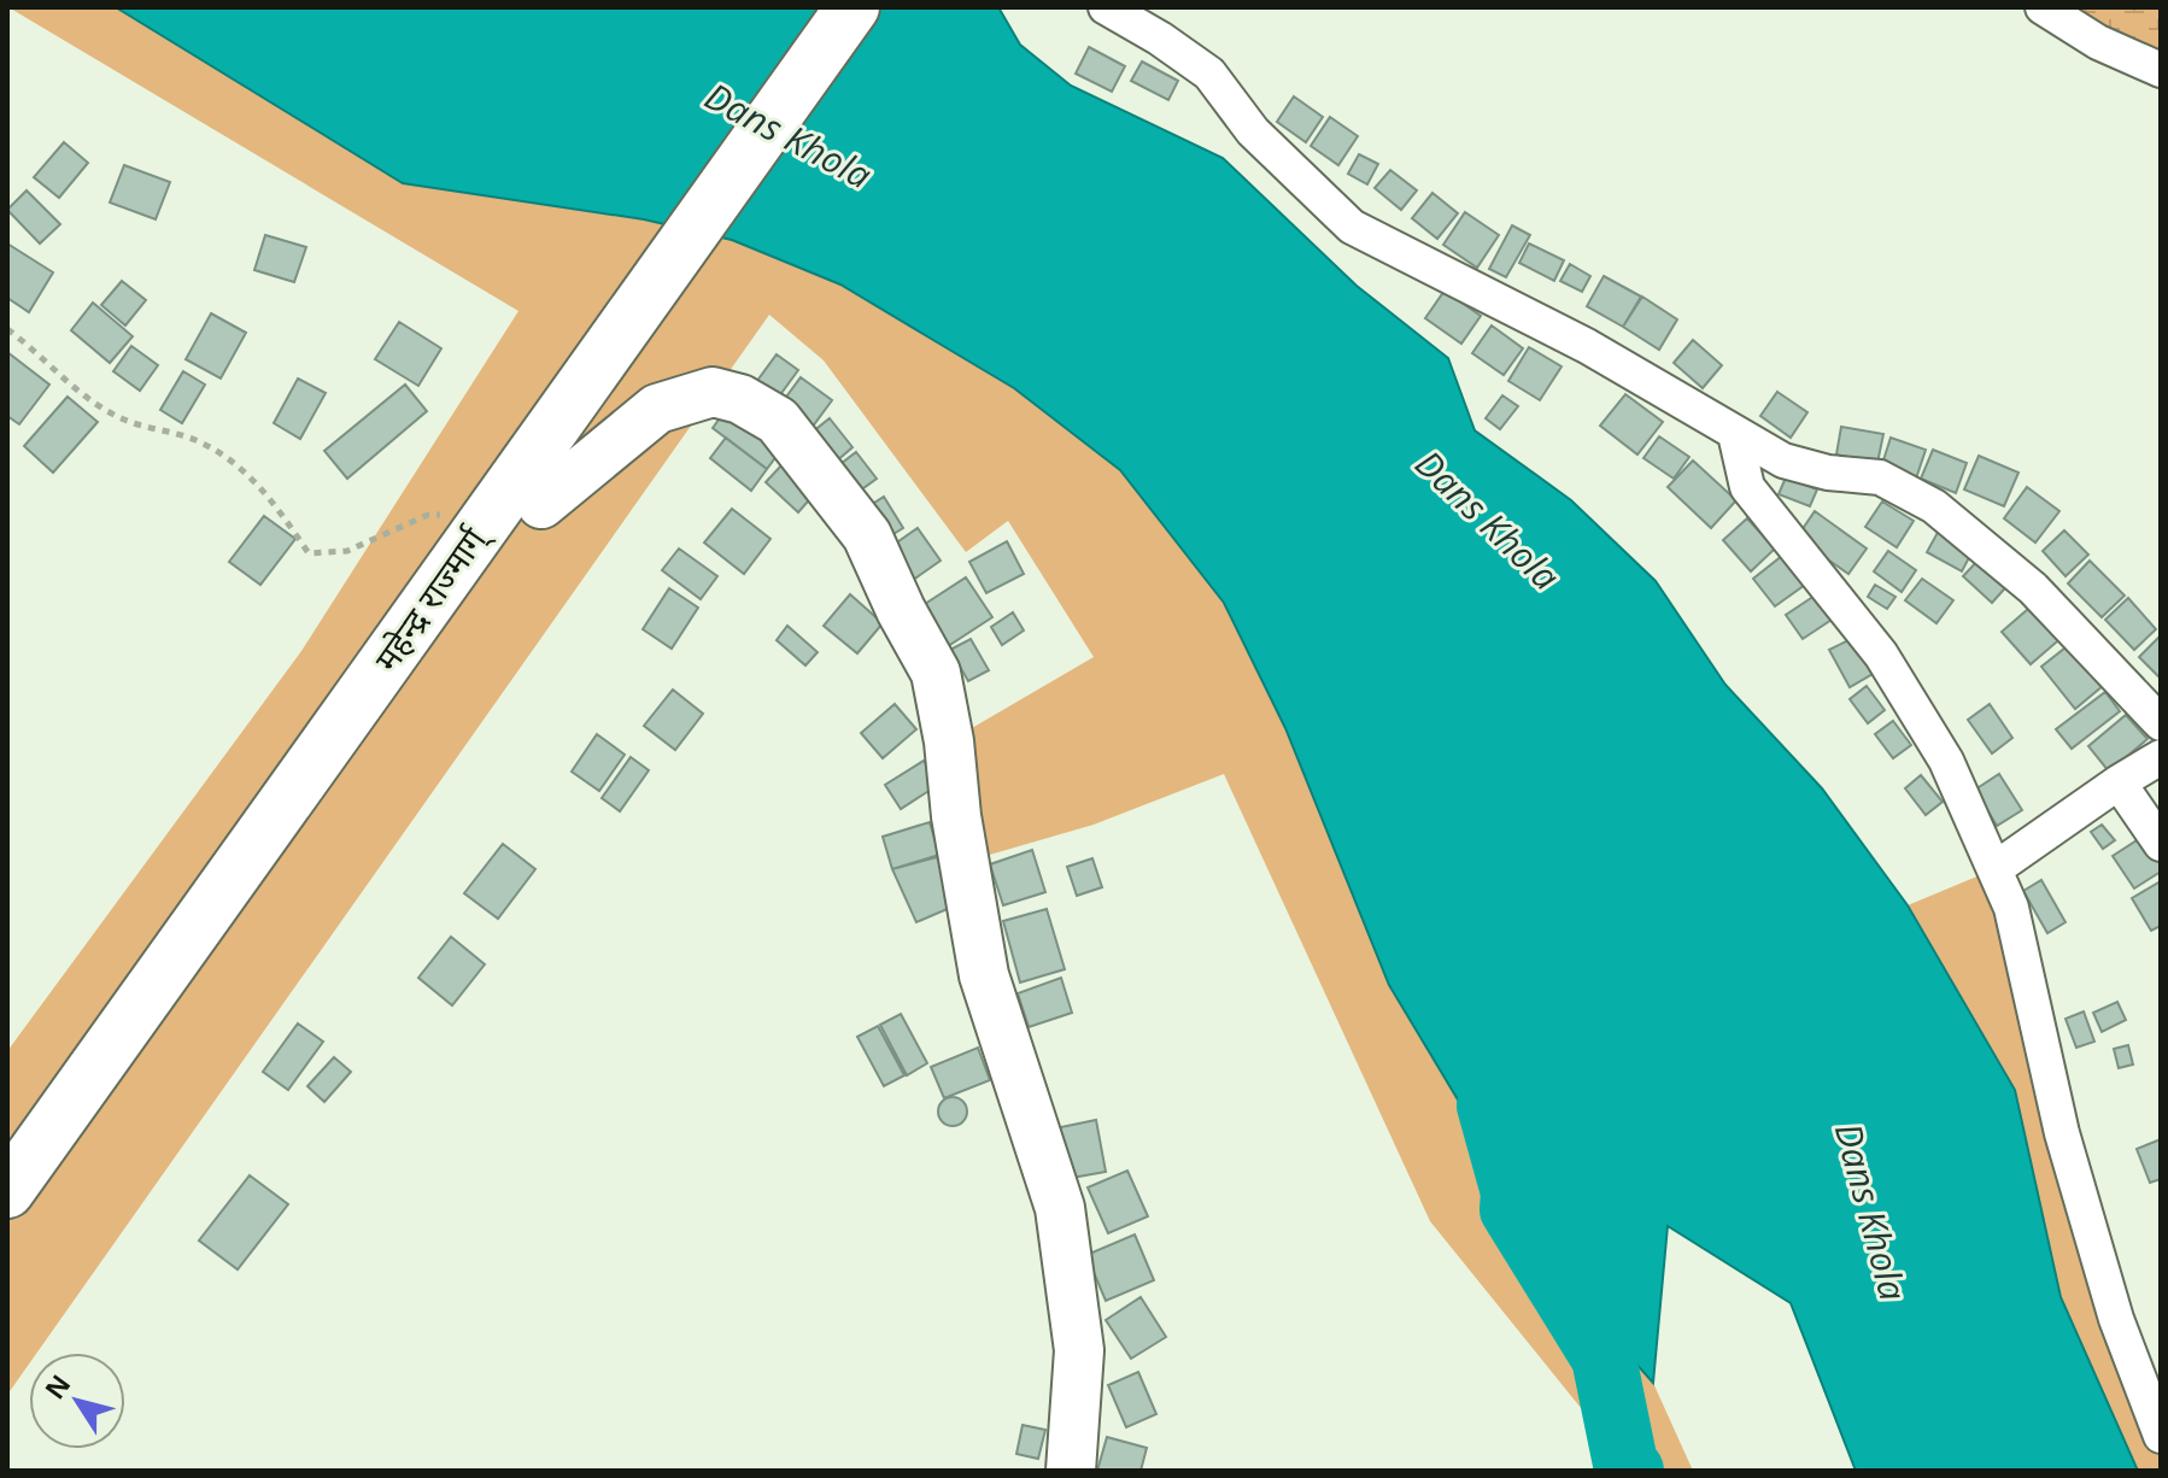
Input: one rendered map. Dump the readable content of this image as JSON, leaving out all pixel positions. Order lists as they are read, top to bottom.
{
  "streets": {
    "highway": ["महेन्द्र राज्मार्ग्"]
  },
  "water": ["Dans Khola"],
  "north": "top left"
}
